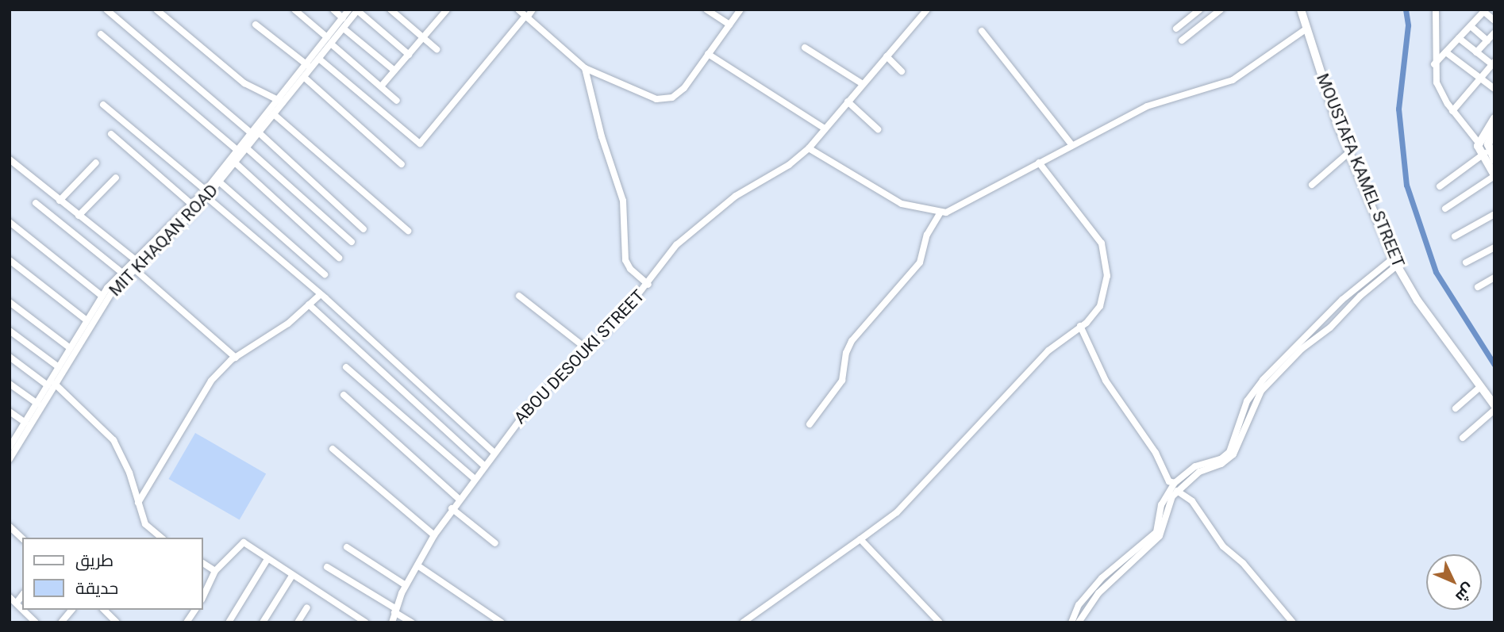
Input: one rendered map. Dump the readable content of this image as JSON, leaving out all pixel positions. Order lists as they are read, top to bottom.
{
  "streets": {
    "main road": ["MOUSTAFA KAMEL STREET"],
    "street": ["MIT KHAQAN ROAD", "ABOU DESOUKI STREET"]
  },
  "legend": ["طريق", "حديقة"],
  "north": "bottom right"
}
